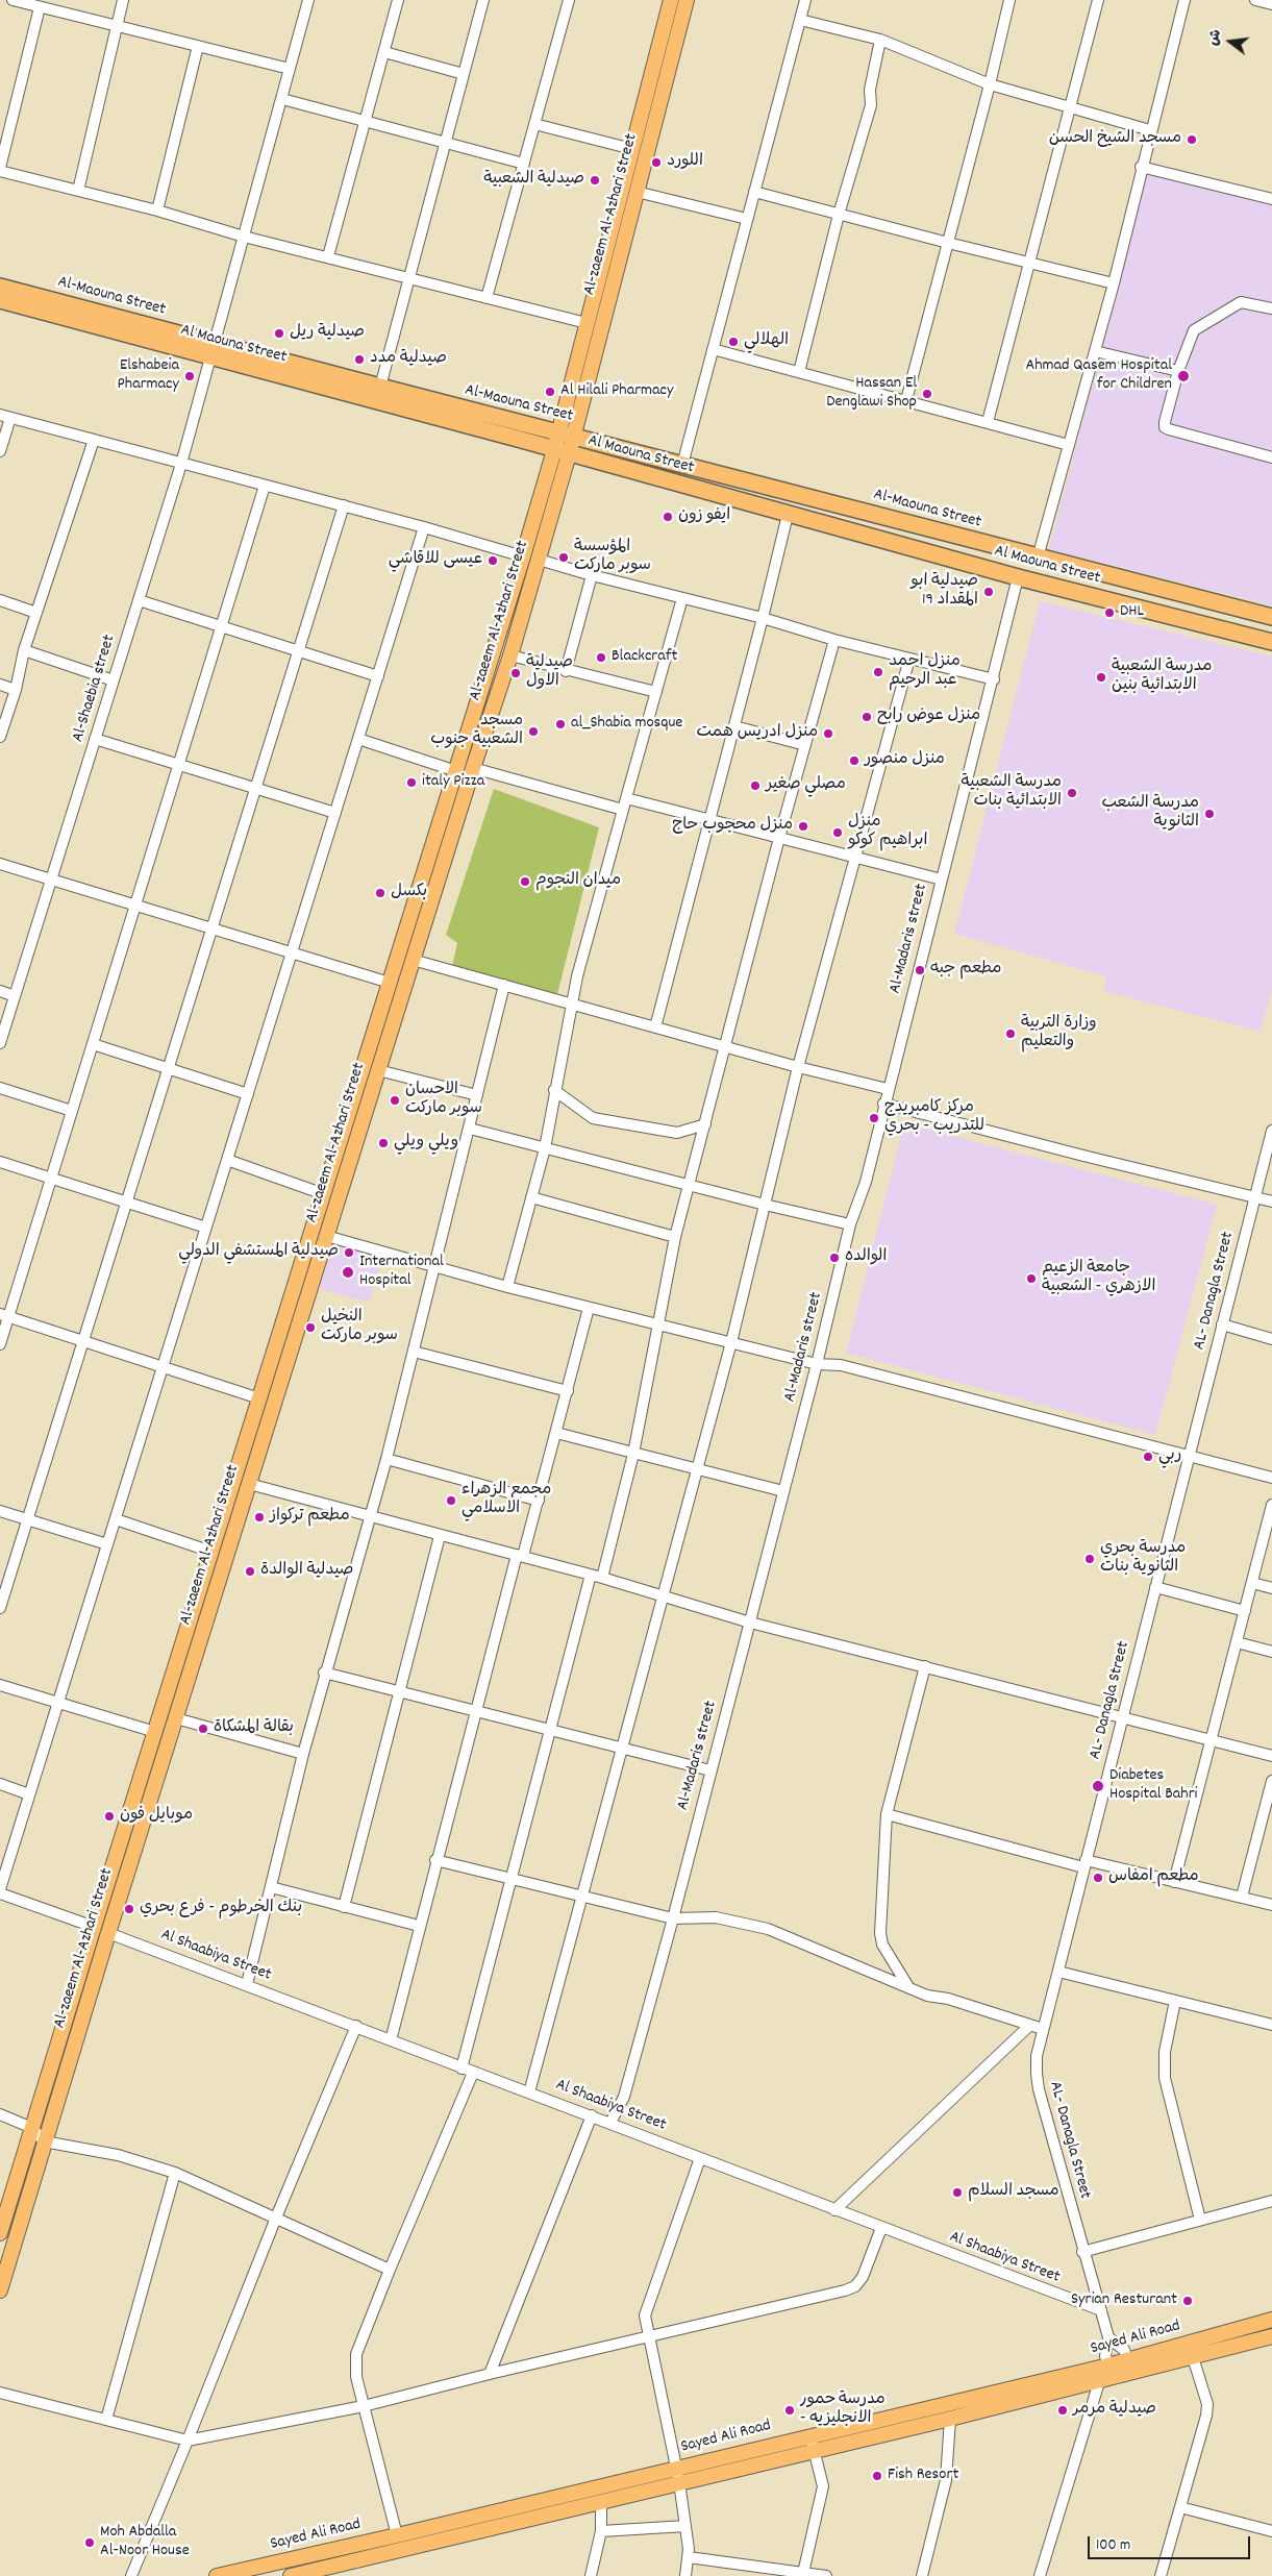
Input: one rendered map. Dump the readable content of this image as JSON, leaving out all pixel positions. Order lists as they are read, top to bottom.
{
  "streets": {
    "highway": ["Al-Maouna Street", "Al Maouna Street"],
    "main road": ["Al-zaeem Al-Azhari Street", "Sayed Ali Road"],
    "street": [
      "Al-Shaebia street",
      "Al-Madaris street",
      "AL- Danagla Street",
      "Al Shaabiya Street"
    ]
  },
  "crossings": [
    ["Al-zaeem Al-Azhari Street", "Al-Maouna Street"],
    ["Al-zaeem Al-Azhari Street", "Al Maouna Street"],
    ["Al-zaeem Al-Azhari Street", "Al Shaabiya Street"],
    ["Al-Maouna Street", "Al Maouna Street"],
    ["Al-Maouna Street", "Al-Shaebia street"],
    ["Al Maouna Street", "Al-Shaebia street"],
    ["Al Maouna Street", "Al-Madaris street"],
    ["Al-Madaris street", "Al Shaabiya Street"],
    ["AL- Danagla Street", "Al Shaabiya Street"]
  ],
  "places": [
    "مسجد الشيخ الحسن",
    "اللورد",
    "صيدلية الشعبية",
    "صيدلية ريل",
    "الهلالي",
    "صيدلية مدد",
    "Elshabeia Pharmacy",
    "Ahmad Qasem Hospital for Children",
    "Al Hilali Pharmacy",
    "Hassan El Denglawi Shop",
    "ايفو زون",
    "المؤسسة سوبر ماركت",
    "عيسى للاقاشي",
    "صيدلية ابو المقداد 19",
    "DHL",
    "Blackcraft",
    "منزل احمد عبد الرحيم",
    "صيدلية الاول",
    "مدرسة الشعبية الابتدائية بنين",
    "منزل عوض رابح",
    "al_Shabia mosque",
    "مسجد الشعبية جنوب",
    "منزل ادريس همت",
    "منزل منصور",
    "italy Pizza",
    "مصلي صغير",
    "مدرسة الشعبية الابتدائية بنات",
    "مدرسة الشعب الثانوية",
    "منزل محجوب حاج",
    "منزل ابراهيم كوكو",
    "ميدان النجوم",
    "بكسل",
    "مطعم جبه",
    "وزارة التربية والتعليم",
    "الاحسان سوبر ماركت",
    "مركز كامبريدج للتدريب - بحري",
    "ويلي ويلي",
    "صيدلية المستشفي الدولي",
    "الوالده",
    "International Hospital",
    "جامعة الزعيم الازهري - الشعبية",
    "النخيل سوبر ماركت",
    "ربي",
    "مجمع الزهراء الاسلامي",
    "مطعم تركواز",
    "مدرسة بحري الثانوية بنات",
    "صيدلية الوالدة",
    "بقالة المشكاة",
    "Diabetes Hospital Bahri",
    "موبايل فون",
    "مطعم امفاس",
    "بنك الخرطوم - فرع بحري",
    "مسجد السلام",
    "Syrian Resturant",
    "مدرسة حمور - الانجليزيه",
    "صيدلية مرمر",
    "Fish Resort",
    "Moh Abdalla Al-Noor House"
  ],
  "scale_bar": "100 m",
  "north": "left"
}
